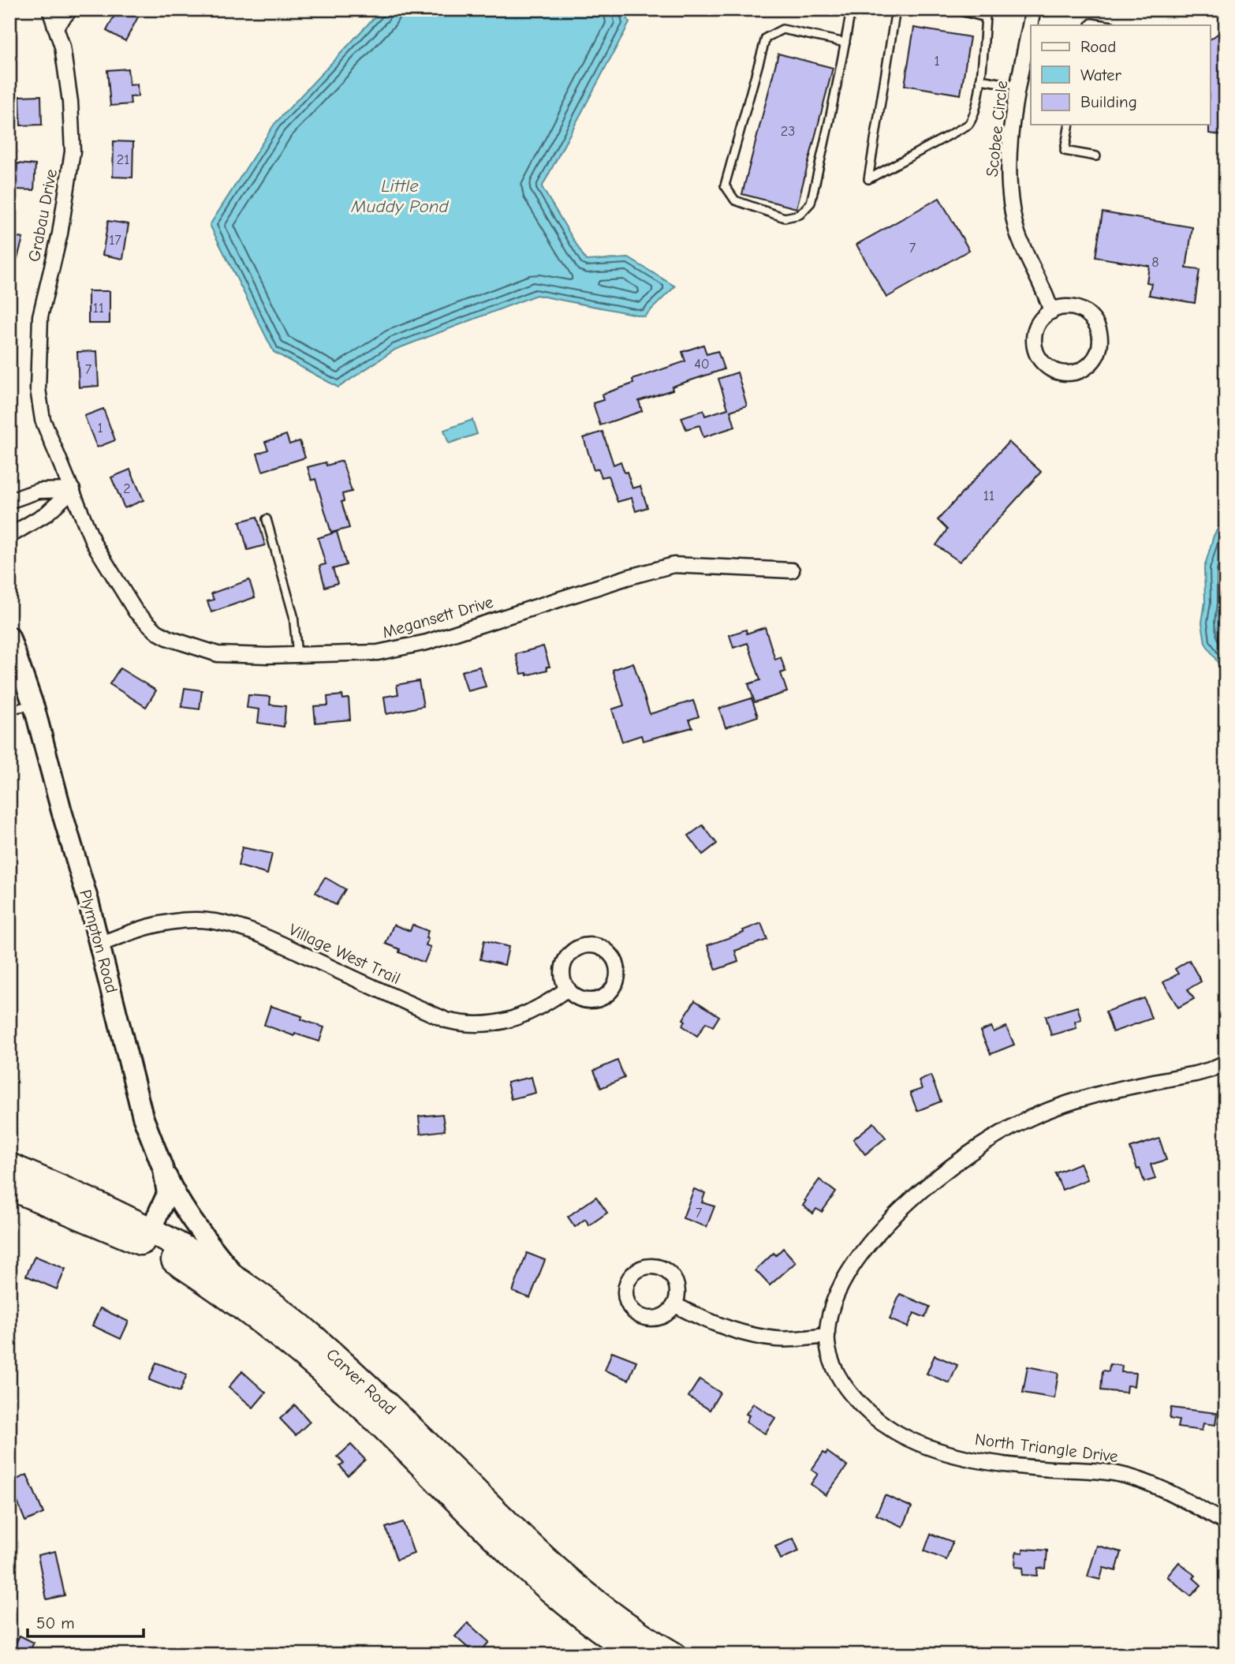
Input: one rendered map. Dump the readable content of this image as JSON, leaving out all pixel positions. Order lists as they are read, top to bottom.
{
  "streets": {
    "highway": ["Carver Road"],
    "main road": ["Plympton Road"],
    "street": [
      "Scobee Circle",
      "Grabau Drive",
      "Megansett Drive",
      "Village West Trail",
      "North Triangle Drive"
    ]
  },
  "crossings": [
    ["Grabau Drive", "Megansett Drive"],
    ["Plympton Road", "Village West Trail"],
    ["Plympton Road", "Carver Road"]
  ],
  "water": ["Little Muddy Pond"],
  "house_numbers": [
    "1",
    "23",
    "21",
    "17",
    "7",
    "8",
    "11",
    "40",
    "7",
    "1",
    "2",
    "11",
    "7"
  ],
  "legend": ["Road", "Water", "Building"],
  "scale_bar": "50 m"
}
